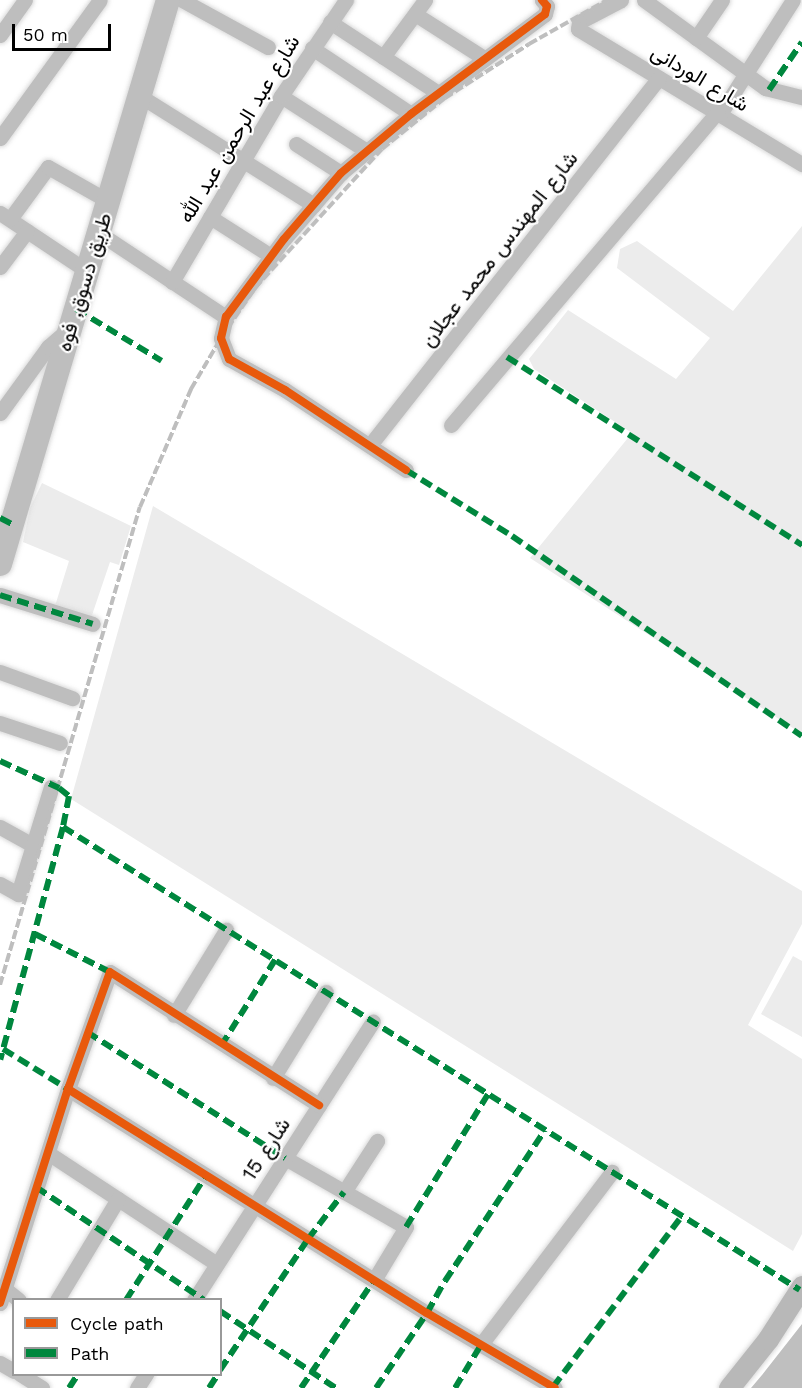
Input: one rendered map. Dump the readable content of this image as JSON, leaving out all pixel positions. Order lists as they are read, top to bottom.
{
  "streets": {
    "main road": ["طريق دسوق, فوه"],
    "street": [
      "شارع الوردانى",
      "شارع عبد الرحمن عبد الله",
      "شارع المهندس محمد عجلان",
      "شارع 15"
    ]
  },
  "crossings": [
    ["شارع الوردانى", "شارع المهندس محمد عجلان"]
  ],
  "legend": ["Cycle path", "Path"],
  "scale_bar": "50 m"
}
